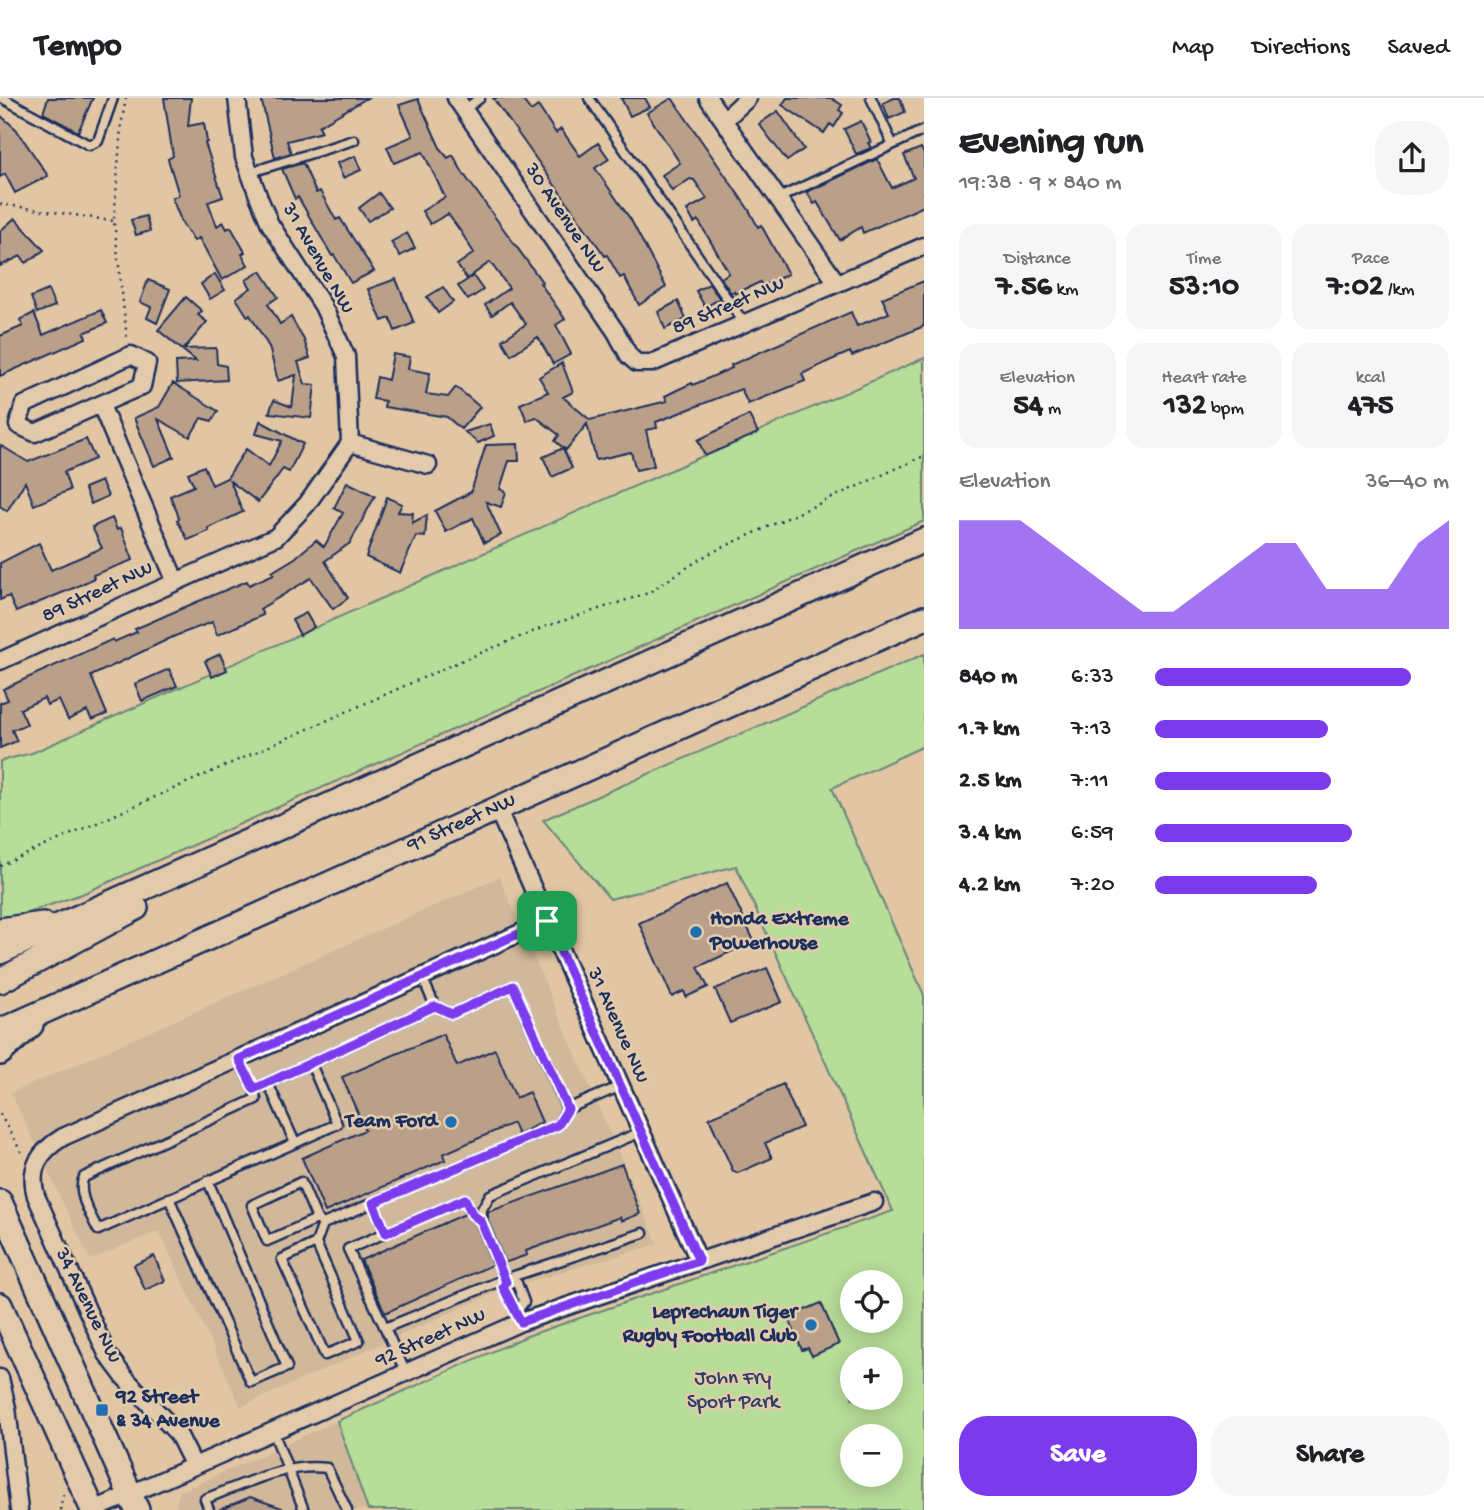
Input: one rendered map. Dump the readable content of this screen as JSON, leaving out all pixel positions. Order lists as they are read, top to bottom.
{
  "streets": {
    "main road": ["91 Street NW", "34 Avenue NW"],
    "street": [
      "30 Avenue NW",
      "31 Avenue NW",
      "89 Street NW",
      "92 Street NW"
    ]
  },
  "crossings": [
    ["30 Avenue NW", "89 Street NW"],
    ["31 Avenue NW", "89 Street NW"],
    ["31 Avenue NW", "91 Street NW"],
    ["31 Avenue NW", "92 Street NW"],
    ["34 Avenue NW", "92 Street NW"]
  ],
  "parks": ["John Fry Sport Park"],
  "places": {
    "other": ["Honda Extreme Powerhouse", "Team Ford", "Leprechaun Tiger Rugby Football Club"],
    "transit": ["92 Street & 34 Avenue"]
  },
  "page": {
    "header": "Tempo",
    "nav": ["Map", "Directions", "Saved"],
    "heading": ["Evening run", "19:38 · 9 × 840 m"],
    "stats": [
      ["Distance", "7.56 km"],
      ["Time", "53:10"],
      ["Pace", "7:02 /km"],
      ["Elevation", "54 m"],
      ["Heart rate", "132 bpm"],
      ["kcal", "475"]
    ],
    "chart": ["Elevation", "36–40 m"],
    "list": [
      {
        "name": "840 m",
        "note": "6:33"
      },
      {
        "name": "1.7 km",
        "note": "7:13"
      },
      {
        "name": "2.5 km",
        "note": "7:11"
      },
      {
        "name": "3.4 km",
        "note": "6:59"
      },
      {
        "name": "4.2 km",
        "note": "7:20"
      }
    ],
    "map_buttons": ["+", "−"],
    "buttons": ["Save", "Share"]
  }
}
